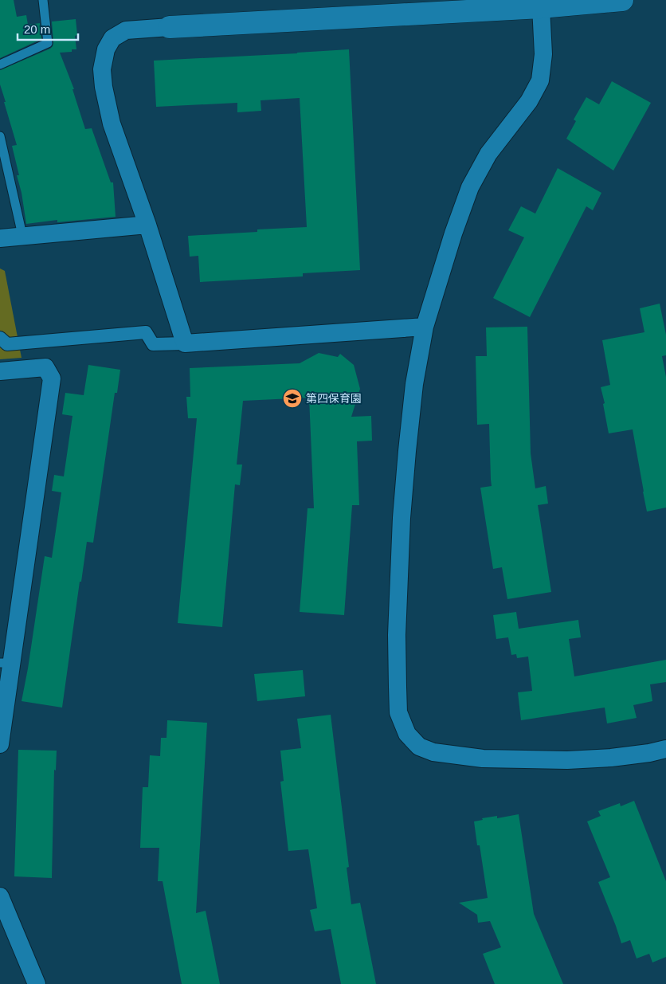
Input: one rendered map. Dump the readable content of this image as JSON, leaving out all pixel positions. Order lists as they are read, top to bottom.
{
  "places": {
    "school or university": ["第四保育園"]
  },
  "scale_bar": "20 m"
}
